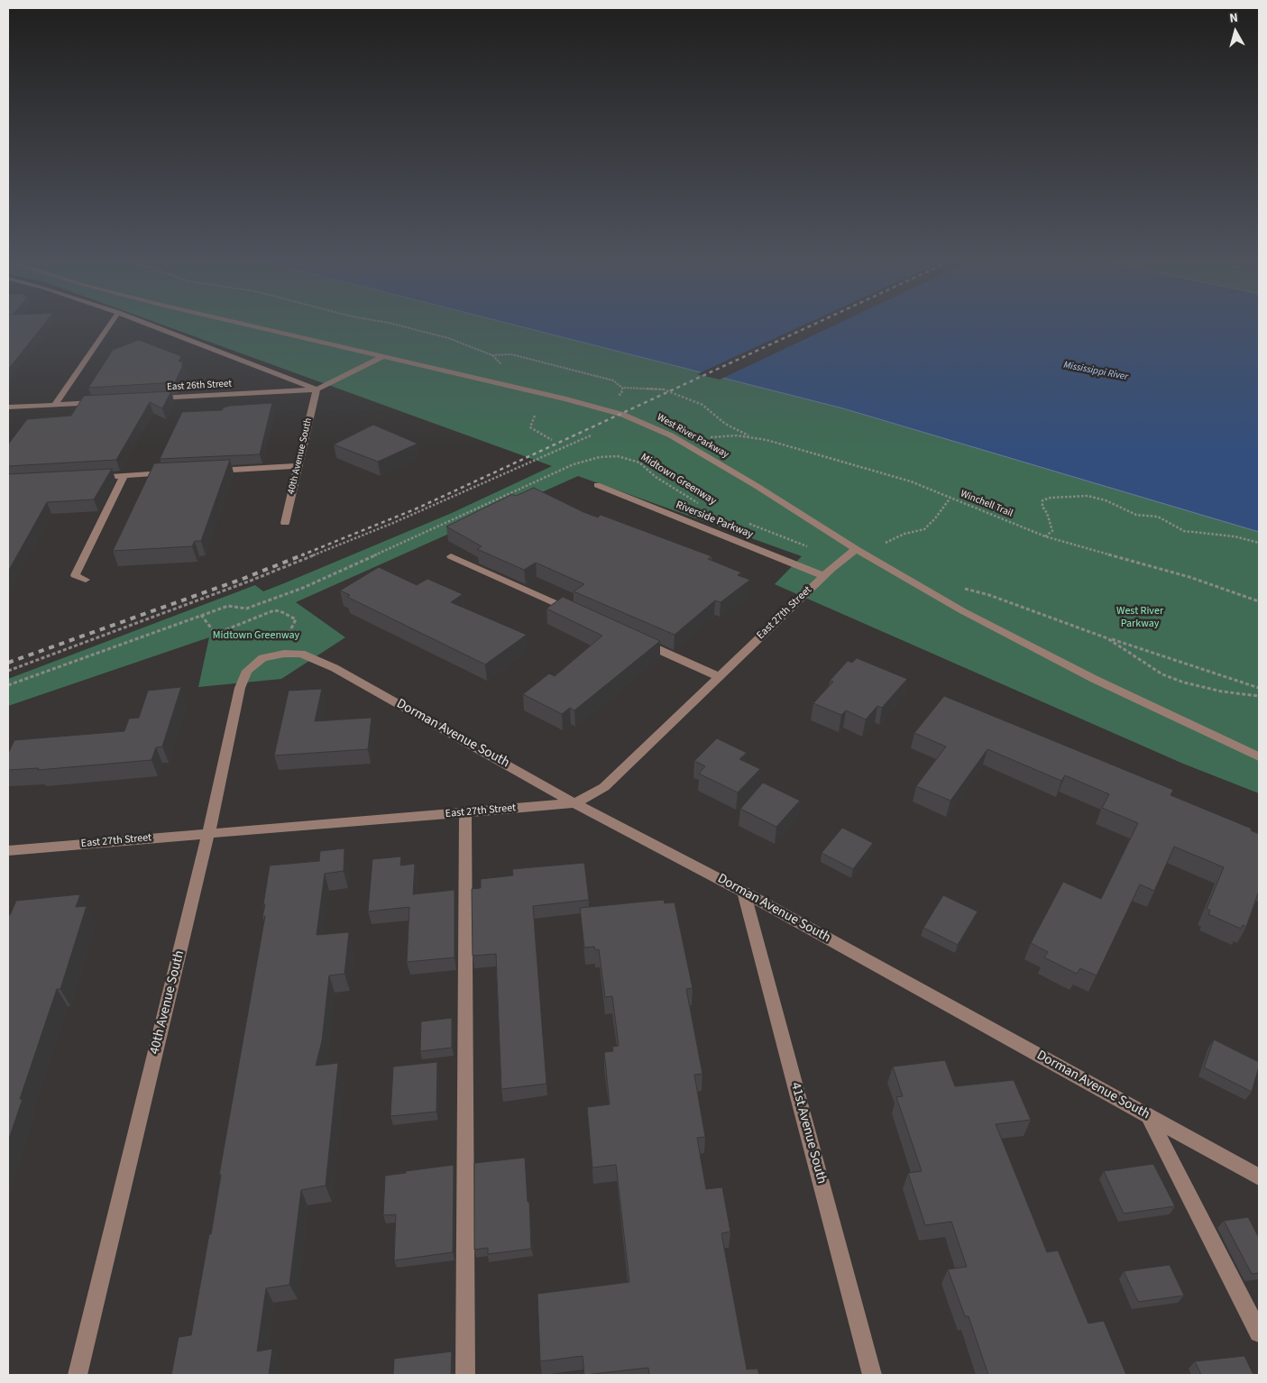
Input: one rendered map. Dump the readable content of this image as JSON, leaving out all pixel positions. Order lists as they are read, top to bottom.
{
  "streets": {
    "street": [
      "East 26th Street",
      "West River Parkway",
      "40th Avenue South",
      "Riverside Parkway",
      "East 27th Street",
      "Dorman Avenue South",
      "41st Avenue South"
    ],
    "path": ["Midtown Greenway", "Winchell Trail"]
  },
  "crossings": [
    ["East 26th Street", "West River Parkway"],
    ["East 26th Street", "40th Avenue South"],
    ["West River Parkway", "East 27th Street"],
    ["40th Avenue South", "East 27th Street"],
    ["40th Avenue South", "Dorman Avenue South"],
    ["Riverside Parkway", "East 27th Street"],
    ["East 27th Street", "Dorman Avenue South"],
    ["Dorman Avenue South", "41st Avenue South"]
  ],
  "water": ["Mississippi River"],
  "parks": ["West River Parkway", "Midtown Greenway"],
  "north": "top"
}
